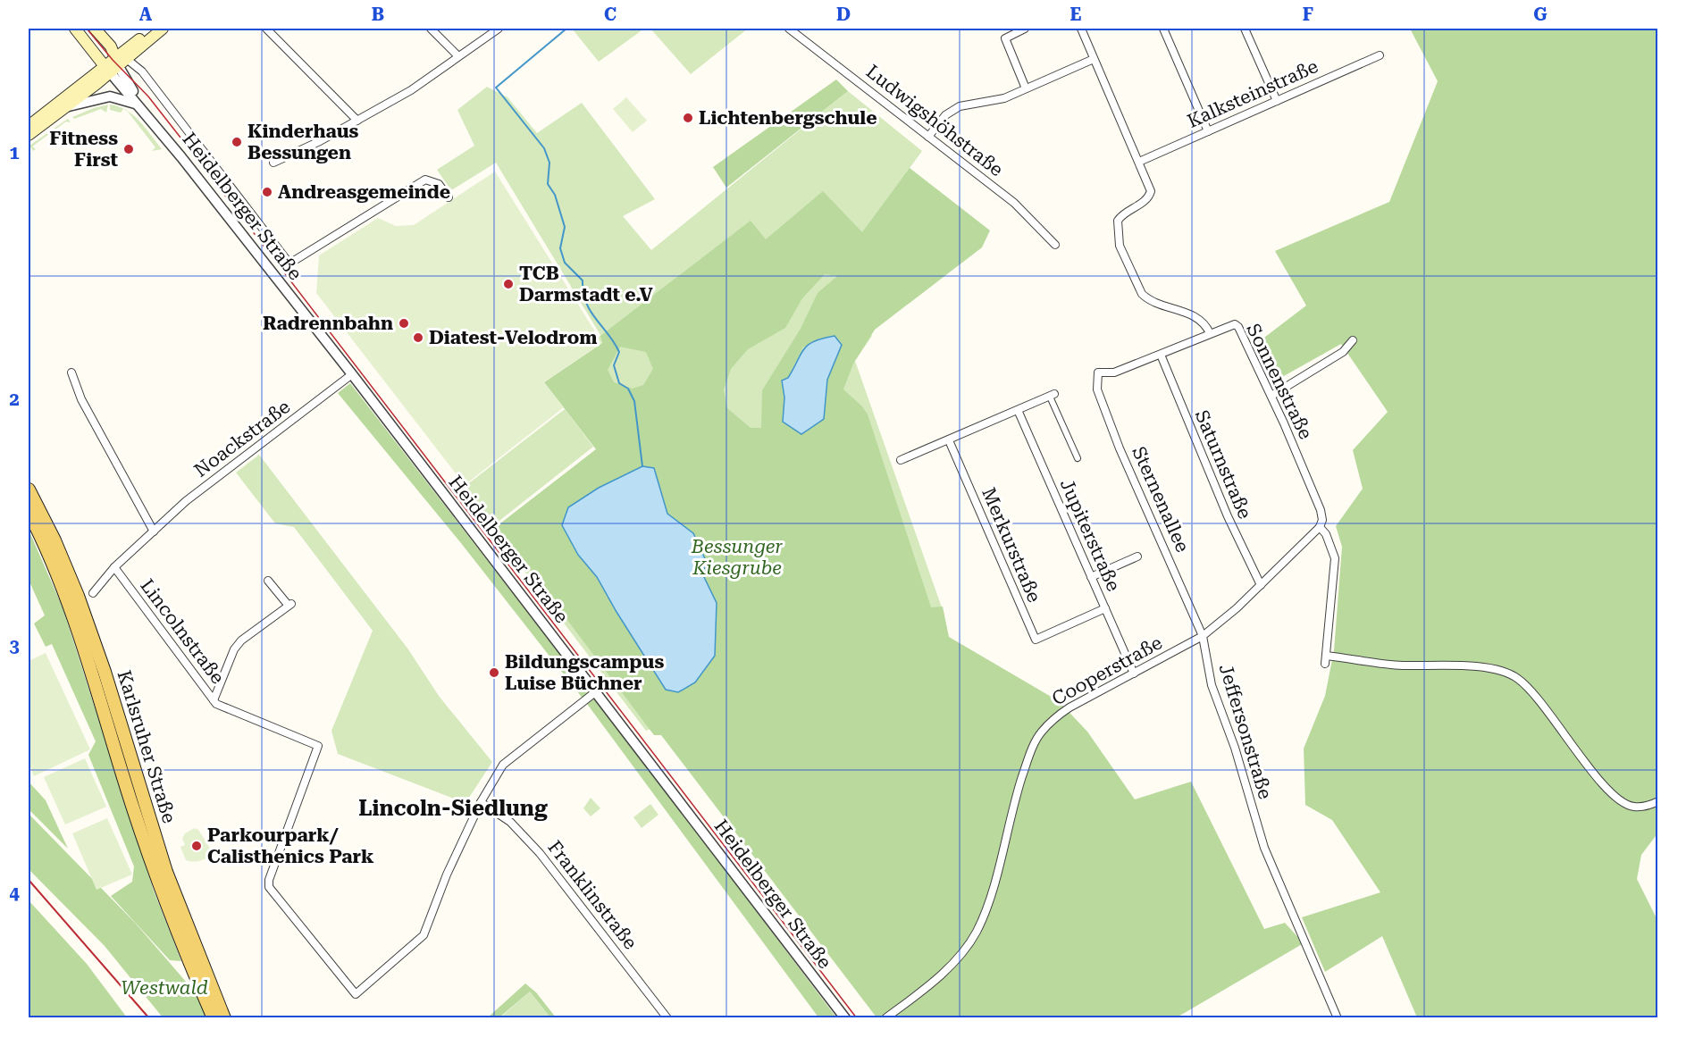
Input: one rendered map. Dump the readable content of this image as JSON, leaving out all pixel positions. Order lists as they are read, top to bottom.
{
  "streets": {
    "main road": ["Heidelberger Straße", "Karlsruher Straße"],
    "street": [
      "Kalksteinstraße",
      "Ludwigshöhstraße",
      "Sonnenstraße",
      "Noackstraße",
      "Saturnstraße",
      "Sternenallee",
      "Jupiterstraße",
      "Merkurstraße",
      "Lincolnstraße",
      "Cooperstraße",
      "Jeffersonstraße",
      "Franklinstraße"
    ]
  },
  "crossings": [
    ["Heidelberger Straße", "Noackstraße"],
    ["Sonnenstraße", "Saturnstraße"],
    ["Sonnenstraße", "Sternenallee"],
    ["Sonnenstraße", "Cooperstraße"],
    ["Noackstraße", "Lincolnstraße"],
    ["Saturnstraße", "Cooperstraße"],
    ["Sternenallee", "Cooperstraße"],
    ["Sternenallee", "Jeffersonstraße"],
    ["Jupiterstraße", "Merkurstraße"],
    ["Jupiterstraße", "Cooperstraße"],
    ["Lincolnstraße", "Franklinstraße"],
    ["Cooperstraße", "Jeffersonstraße"]
  ],
  "districts": ["Lincoln-Siedlung"],
  "parks": ["Bessunger Kiesgrube", "Westwald"],
  "places": [
    "Lichtenbergschule",
    "Kinderhaus Bessungen",
    "Fitness First",
    "Andreasgemeinde",
    "TCB Darmstadt e.V",
    "Radrennbahn",
    "Diatest-Velodrom",
    "Bildungscampus Luise Büchner",
    "Parkourpark/ Calisthenics Park"
  ],
  "grid": {
    "columns": [
      "A",
      "B",
      "C",
      "D",
      "E",
      "F",
      "G"
    ],
    "rows": [
      "1",
      "2",
      "3",
      "4"
    ]
  }
}
